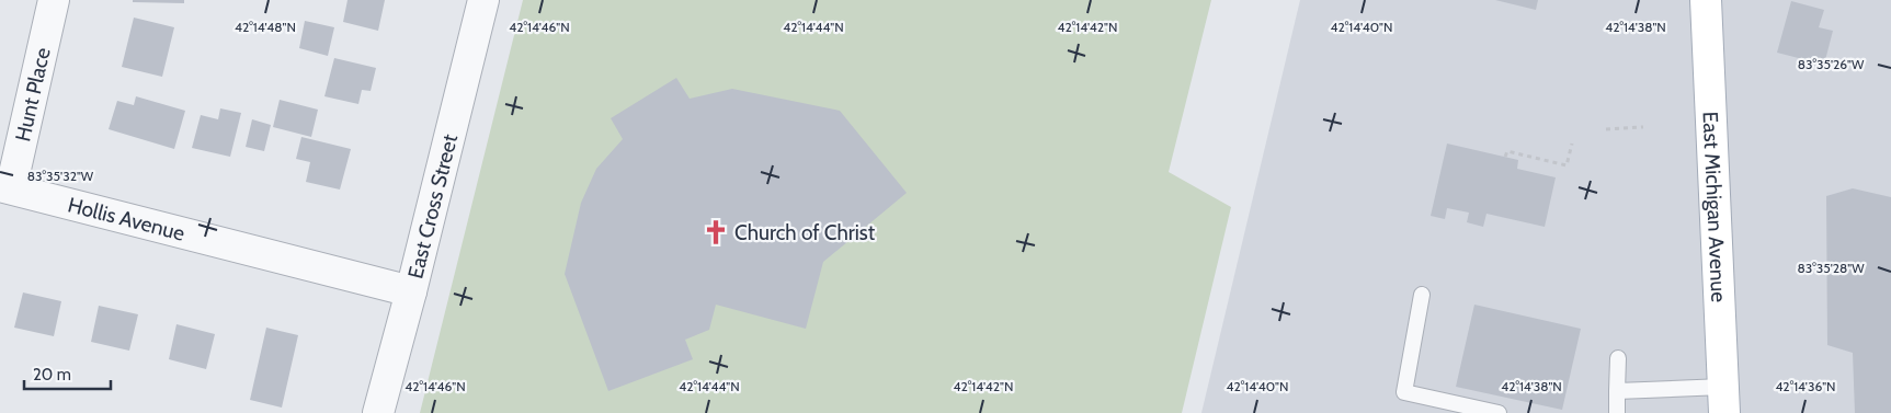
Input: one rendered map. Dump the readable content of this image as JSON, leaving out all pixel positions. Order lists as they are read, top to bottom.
{
  "streets": {
    "main road": ["East Michigan Avenue"],
    "street": ["Hunt Place", "East Cross Street", "Hollis Avenue"]
  },
  "crossings": [
    ["Hunt Place", "Hollis Avenue"],
    ["East Cross Street", "Hollis Avenue"]
  ],
  "places": {
    "church": ["Church of Christ"]
  },
  "scale_bar": "20 m",
  "coordinates": [
    "42°14'44\"N",
    "42°14'42\"N",
    "42°14'48\"N",
    "42°14'46\"N",
    "42°14'40\"N",
    "42°14'38\"N",
    "83°35'26\"W",
    "83°35'32\"W",
    "83°35'28\"W",
    "42°14'36\"N"
  ]
}
